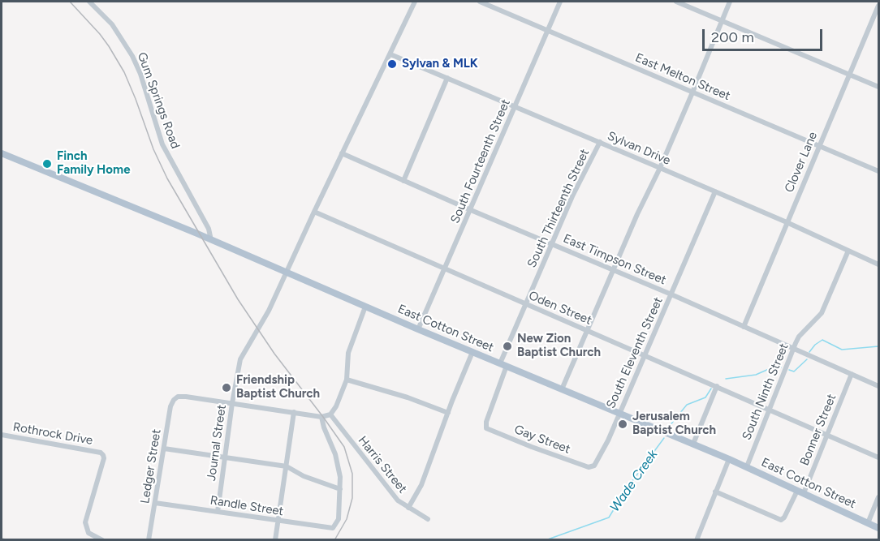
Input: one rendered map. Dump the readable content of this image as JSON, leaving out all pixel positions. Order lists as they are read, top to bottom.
{
  "streets": {
    "main road": ["East Cotton Street"],
    "street": [
      "East Melton Street",
      "Gum Springs Road",
      "Sylvan Drive",
      "South Fourteenth Street",
      "Clover Lane",
      "South Thirteenth Street",
      "East Timpson Street",
      "Oden Street",
      "South Eleventh Street",
      "South Ninth Street",
      "Bonner Street",
      "Rothrock Drive",
      "Gay Street",
      "Journal Street",
      "Harris Street",
      "Ledger Street",
      "Randle Street"
    ]
  },
  "crossings": [
    ["East Melton Street", "South Fourteenth Street"],
    ["East Melton Street", "Clover Lane"],
    ["Gum Springs Road", "East Cotton Street"],
    ["Sylvan Drive", "South Fourteenth Street"],
    ["Sylvan Drive", "Clover Lane"],
    ["Sylvan Drive", "South Thirteenth Street"],
    ["Sylvan Drive", "South Eleventh Street"],
    ["Sylvan Drive", "South Ninth Street"],
    ["Sylvan Drive", "Journal Street"],
    ["South Fourteenth Street", "East Timpson Street"],
    ["South Fourteenth Street", "Oden Street"],
    ["South Fourteenth Street", "East Cotton Street"],
    ["Clover Lane", "East Timpson Street"],
    ["South Thirteenth Street", "East Timpson Street"],
    ["South Thirteenth Street", "Oden Street"],
    ["South Thirteenth Street", "East Cotton Street"],
    ["South Thirteenth Street", "Gay Street"],
    ["East Timpson Street", "South Eleventh Street"],
    ["East Timpson Street", "South Ninth Street"],
    ["East Timpson Street", "Bonner Street"],
    ["East Timpson Street", "Journal Street"],
    ["Oden Street", "South Eleventh Street"],
    ["Oden Street", "South Ninth Street"],
    ["Oden Street", "Bonner Street"],
    ["Oden Street", "Journal Street"],
    ["East Cotton Street", "South Eleventh Street"],
    ["East Cotton Street", "South Ninth Street"],
    ["East Cotton Street", "Bonner Street"],
    ["East Cotton Street", "Journal Street"],
    ["South Eleventh Street", "Gay Street"],
    ["Journal Street", "Ledger Street"],
    ["Journal Street", "Randle Street"],
    ["Ledger Street", "Randle Street"]
  ],
  "water": ["Wade Creek"],
  "places": [
    "Sylvan & MLK",
    "Finch Family Home",
    "New Zion Baptist Church",
    "Friendship Baptist Church",
    "Jerusalem Baptist Church"
  ],
  "scale_bar": "200 m"
}
